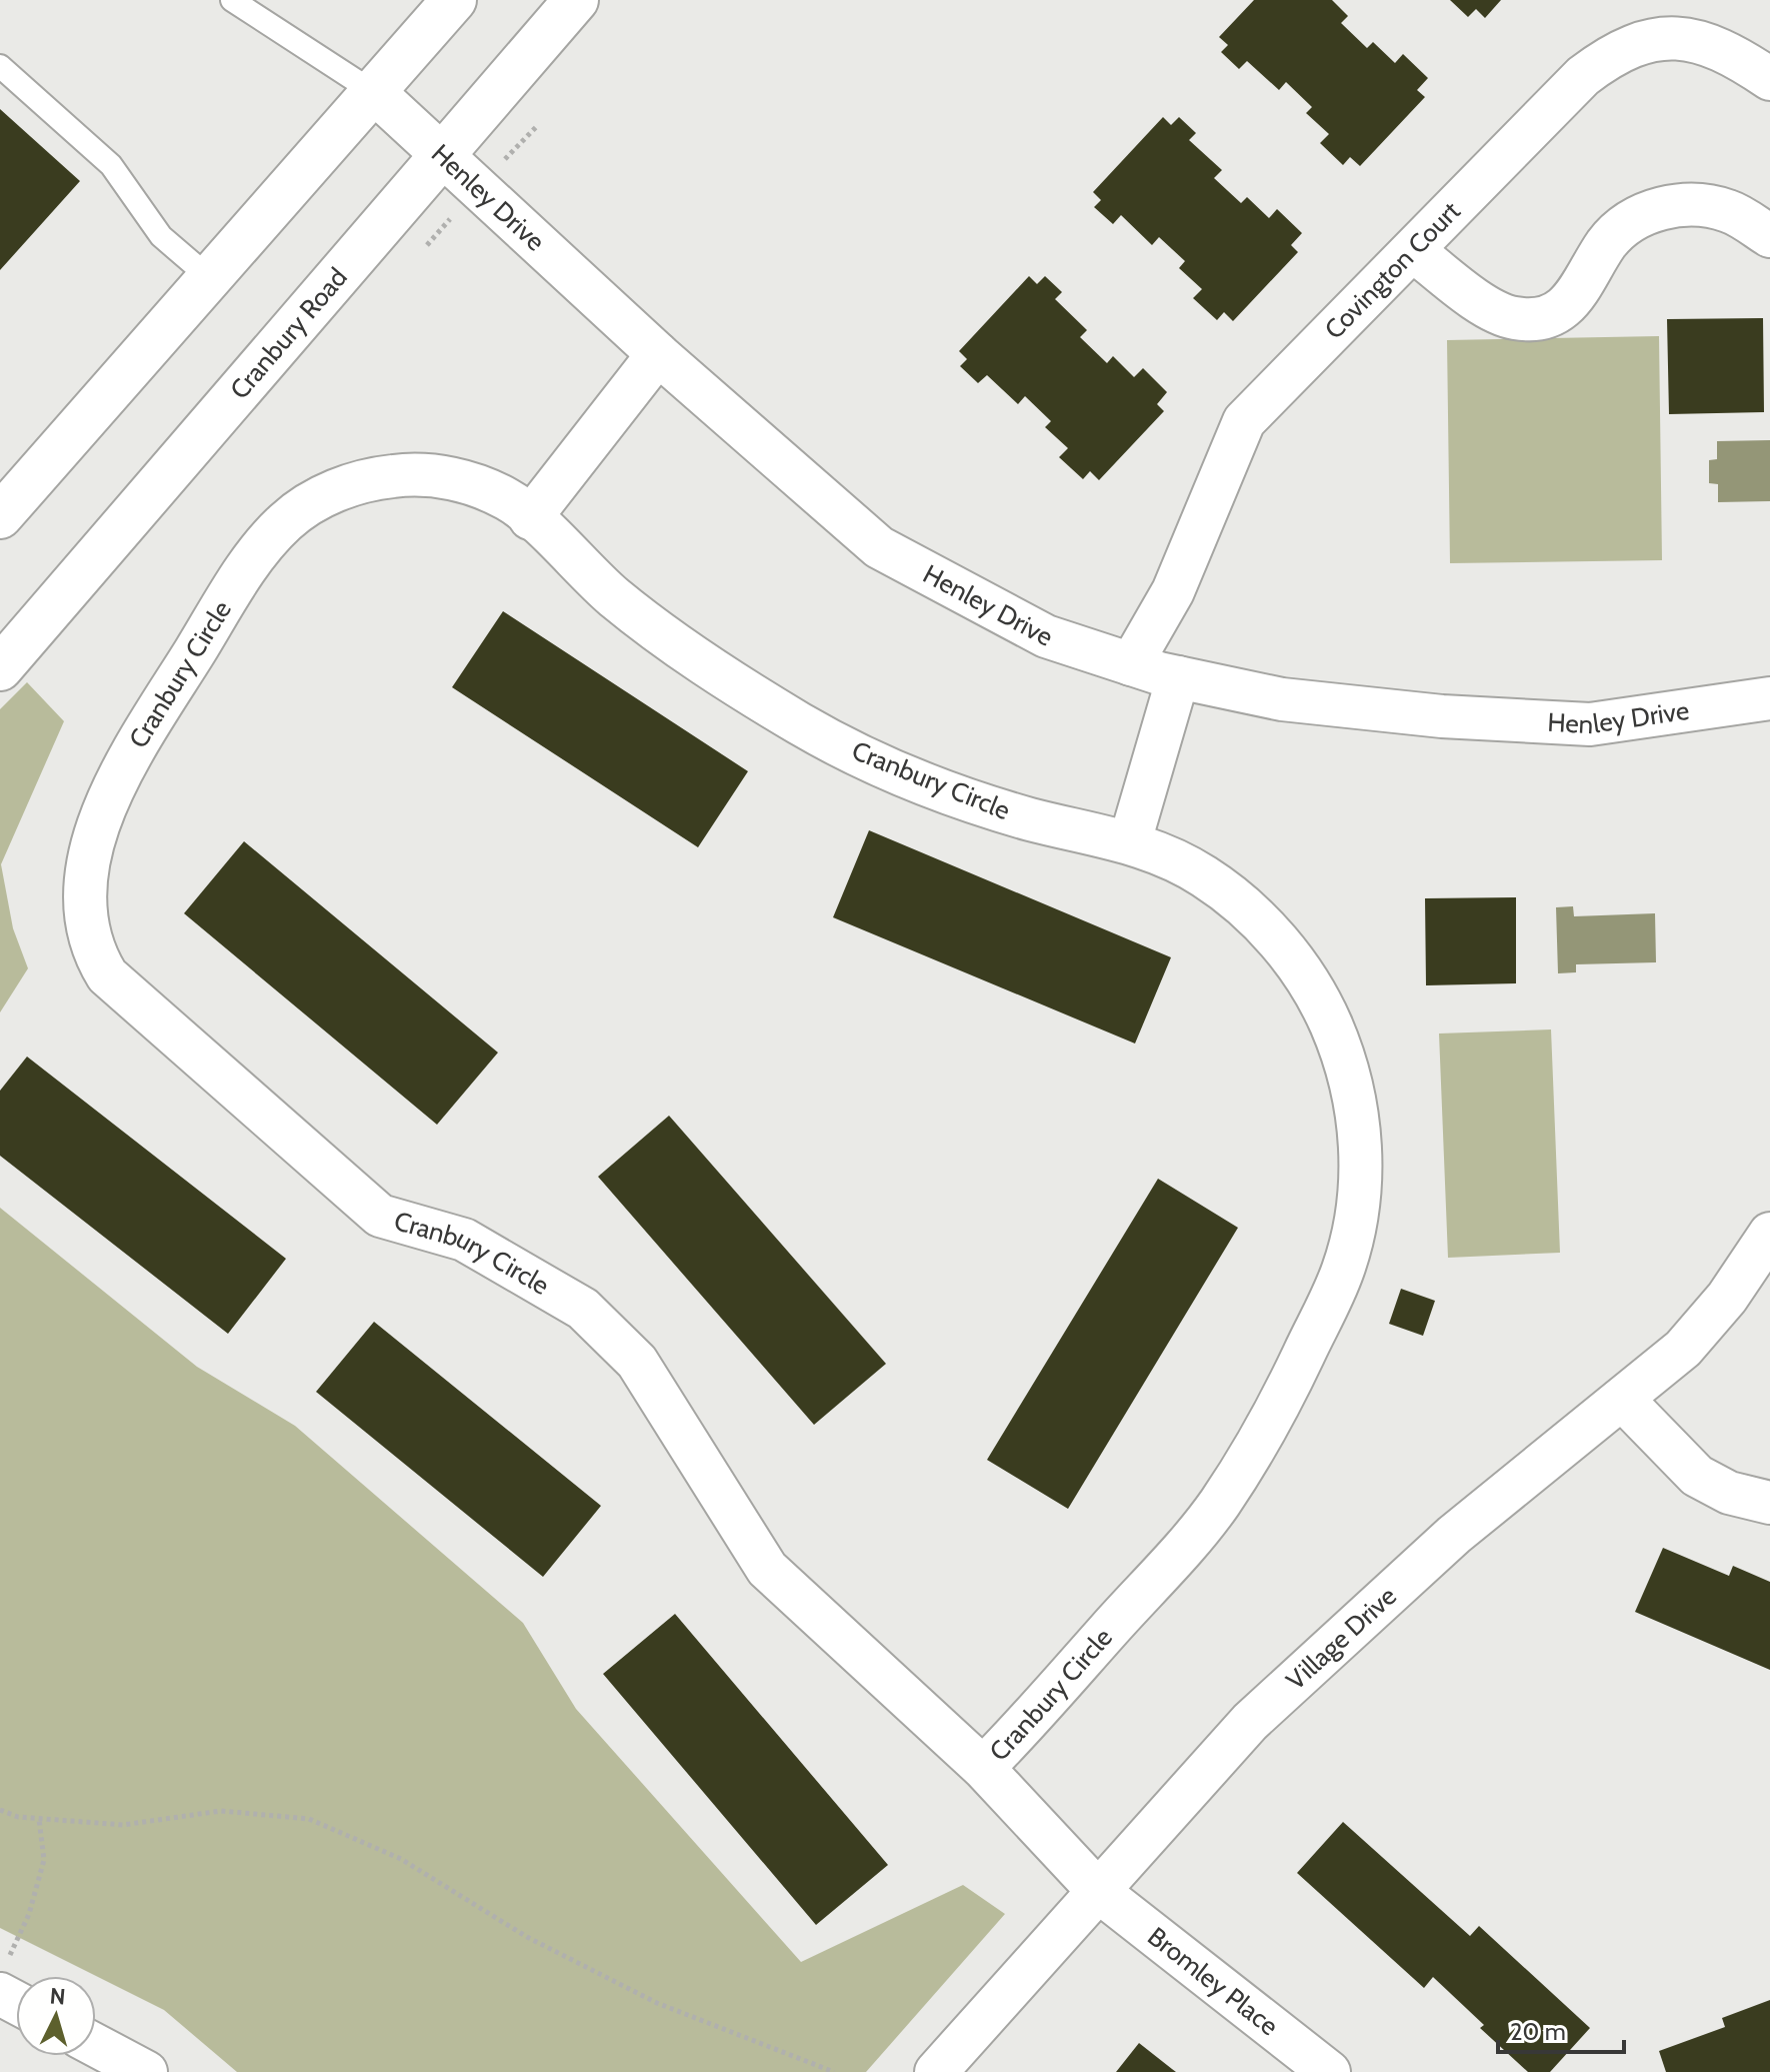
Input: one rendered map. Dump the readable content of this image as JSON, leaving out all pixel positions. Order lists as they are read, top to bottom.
{
  "streets": {
    "main road": ["Cranbury Road"],
    "street": [
      "Henley Drive",
      "Covington Court",
      "Cranbury Circle",
      "Village Drive",
      "Bromley Place"
    ]
  },
  "crossings": [
    ["Henley Drive", "Covington Court"],
    ["Henley Drive", "Cranbury Road"],
    ["Cranbury Circle", "Bromley Place"],
    ["Village Drive", "Bromley Place"]
  ],
  "scale_bar": "20 m",
  "north": "top"
}
